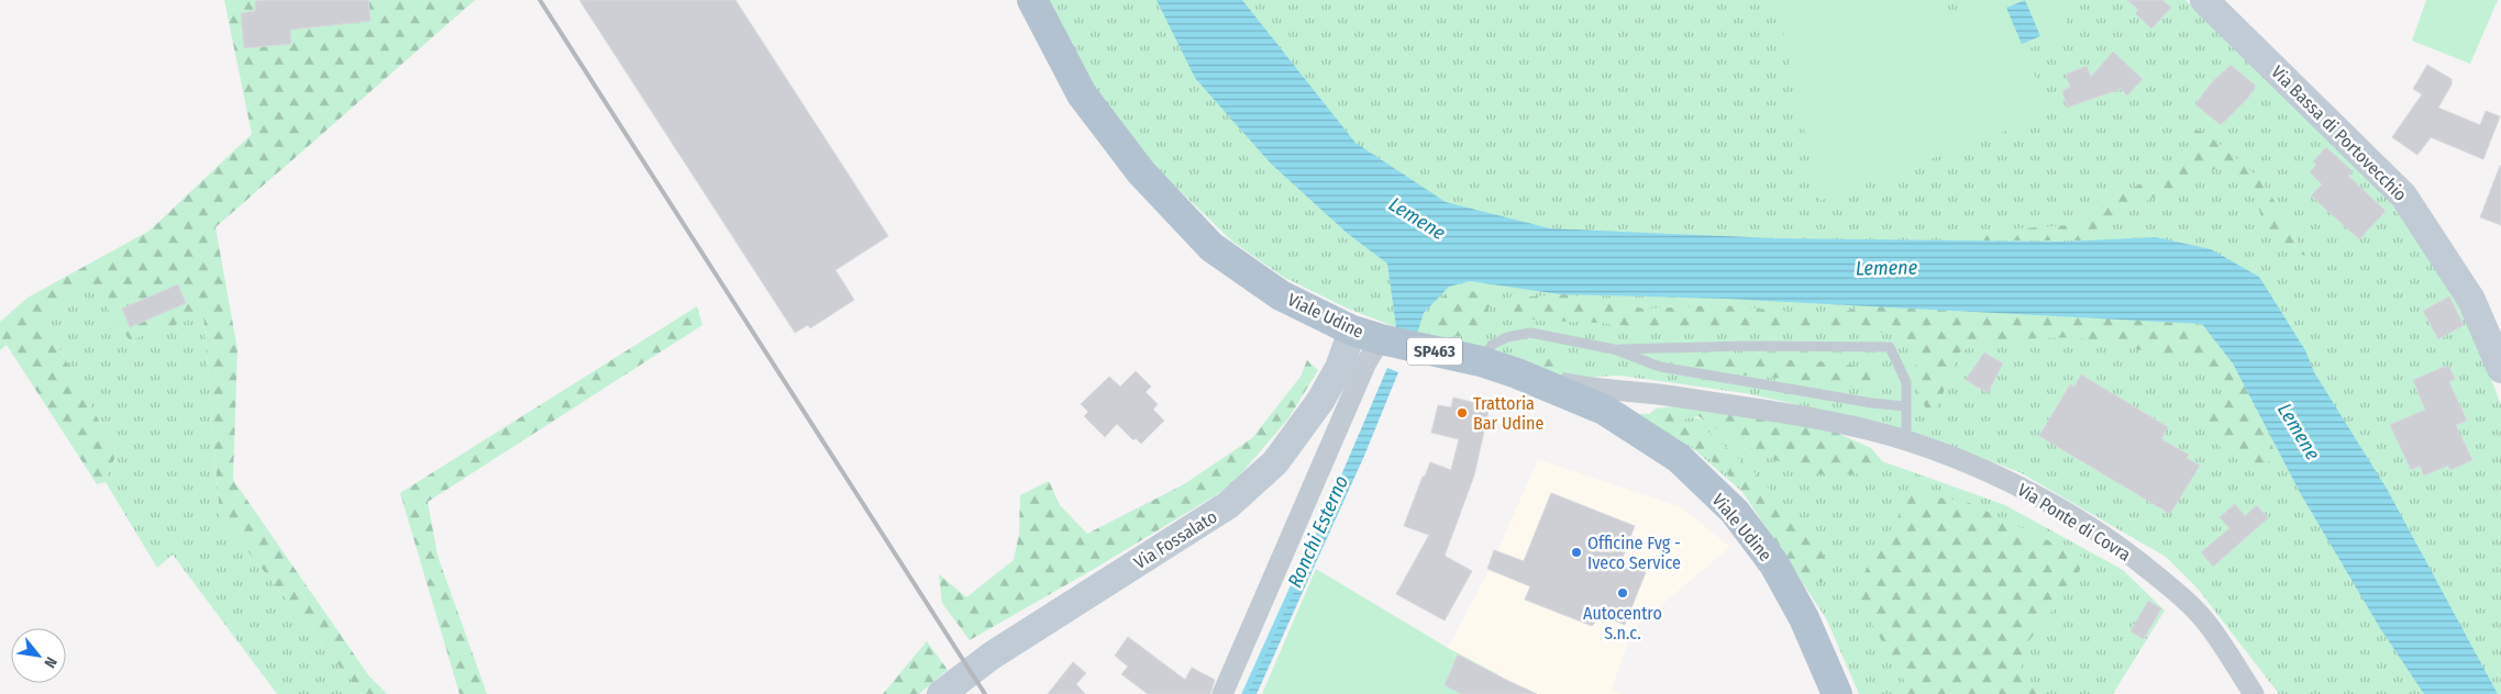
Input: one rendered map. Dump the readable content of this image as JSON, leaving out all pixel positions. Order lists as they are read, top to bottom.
{
  "streets": {
    "main road": ["Viale Udine", "SP463"],
    "street": ["Via Bassa di Portovecchio", "Via Ponte di Covra", "Via Fossalato"]
  },
  "crossings": [
    ["Viale Udine", "Via Ponte di Covra"],
    ["Viale Udine", "Via Fossalato"]
  ],
  "water": ["Lemene", "Ronchi Esterno"],
  "places": ["Trattoria Bar Udine", "Officine Fvg - Iveco Service", "Autocentro S.n.c."],
  "north": "bottom right"
}
